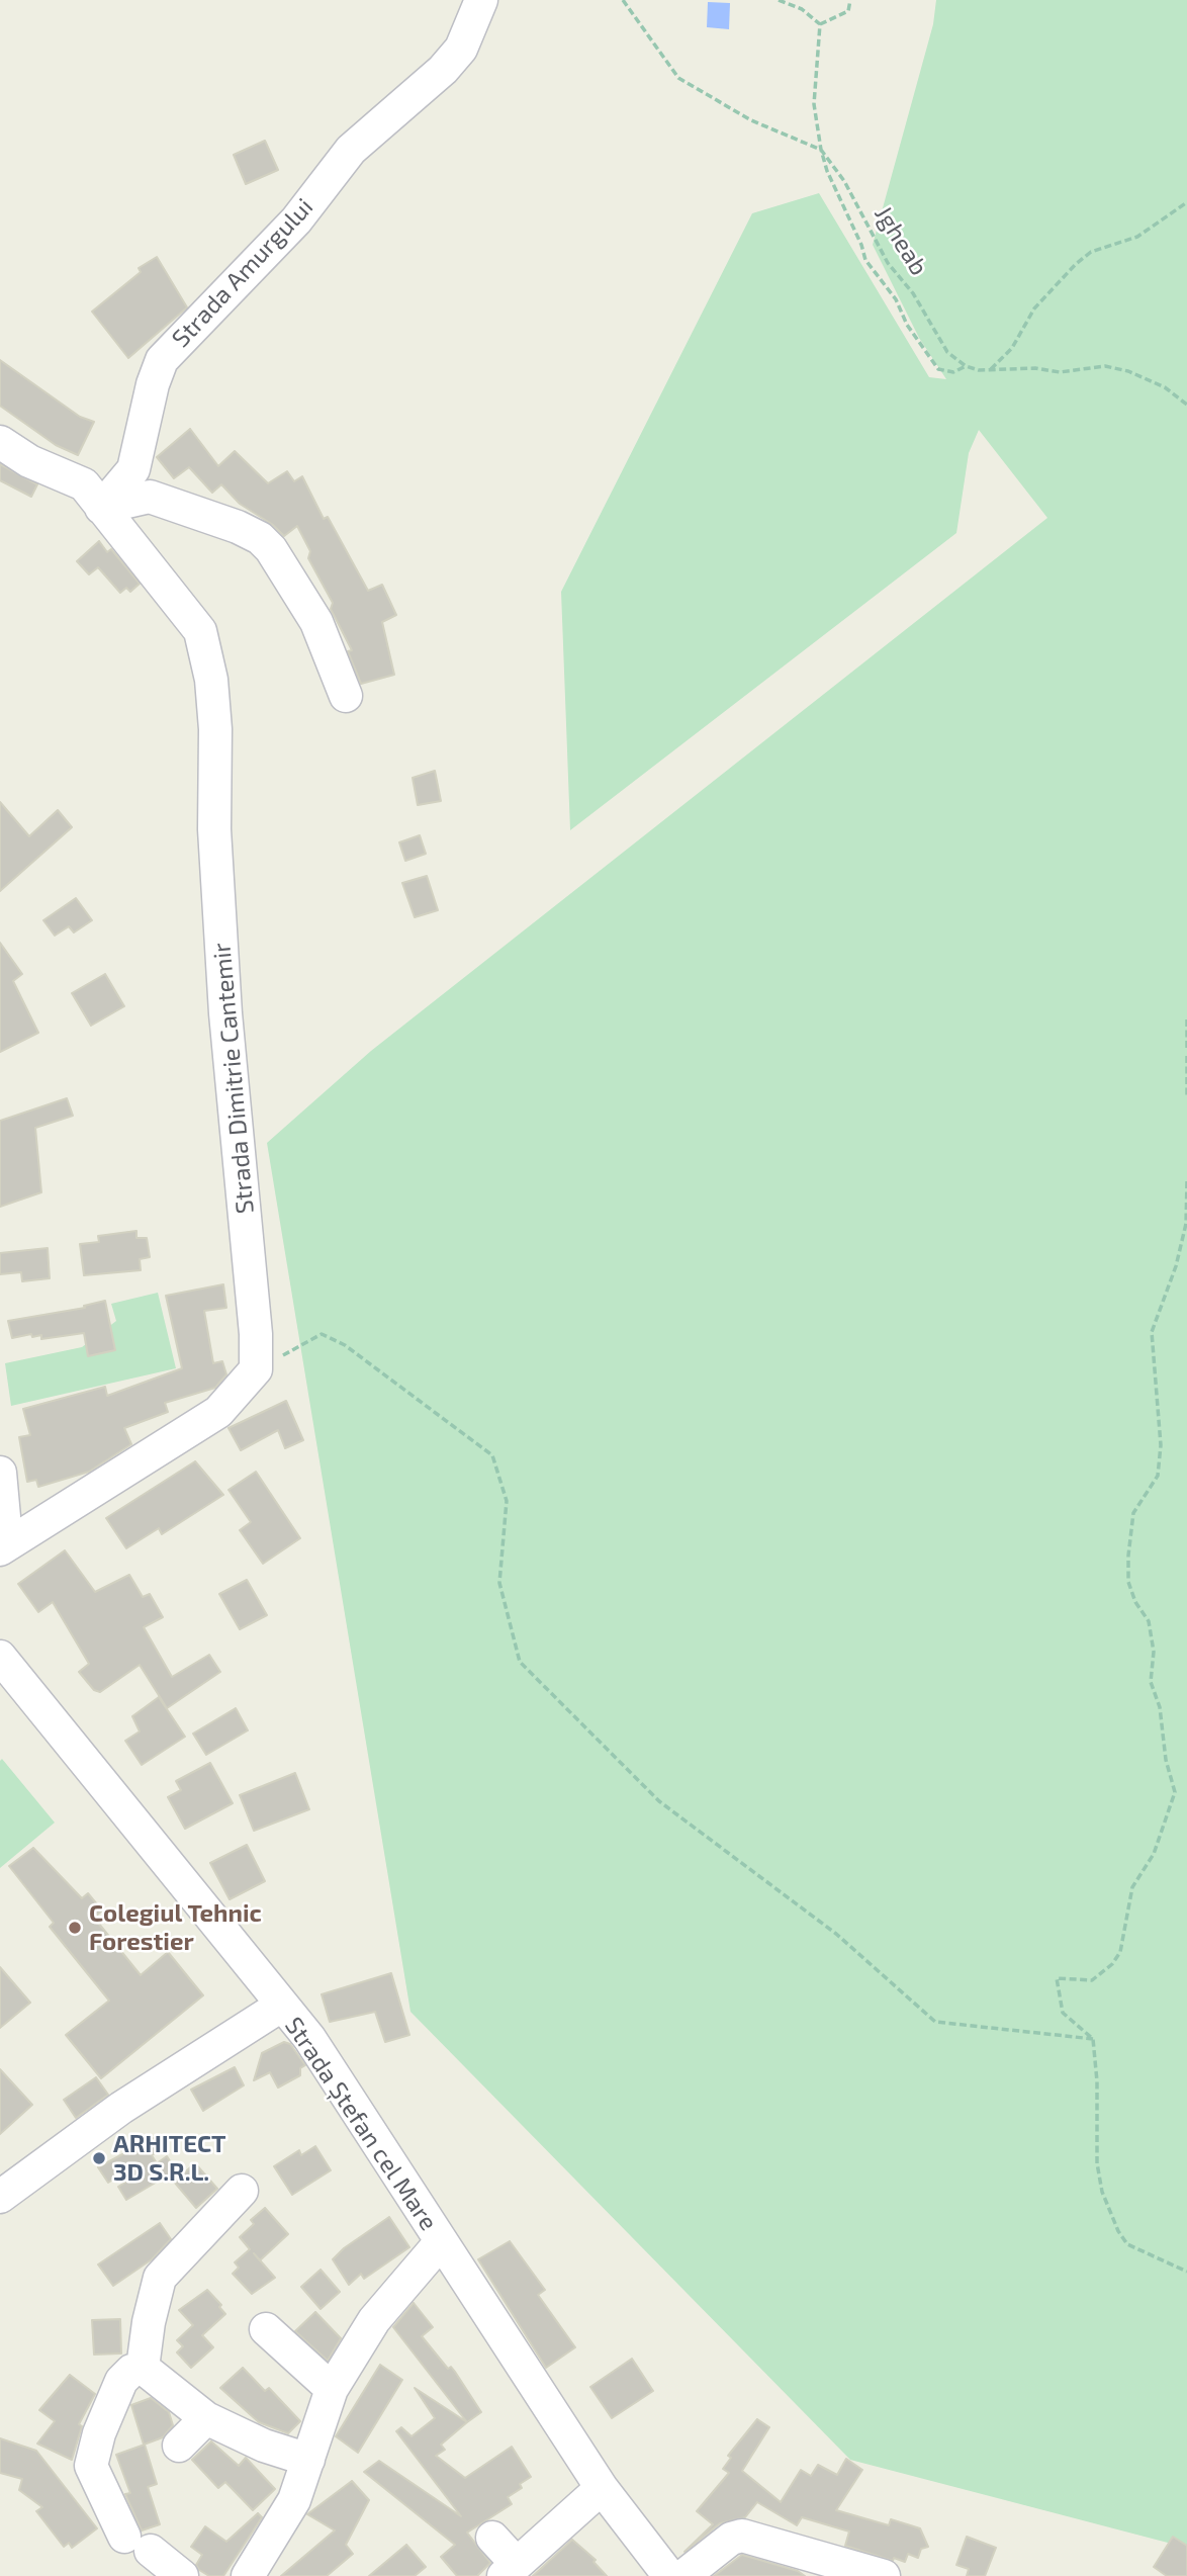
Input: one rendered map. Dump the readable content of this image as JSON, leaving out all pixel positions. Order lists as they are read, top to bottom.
{
  "streets": {
    "street": ["Strada Amurgului", "Strada Dimitrie Cantemir", "Strada Ștefan cel Mare"],
    "path": ["Jgheab"]
  },
  "crossings": [
    ["Strada Amurgului", "Strada Dimitrie Cantemir"]
  ],
  "places": ["Colegiul Tehnic Forestier", "ARHITECT 3D S.R.L."]
}
